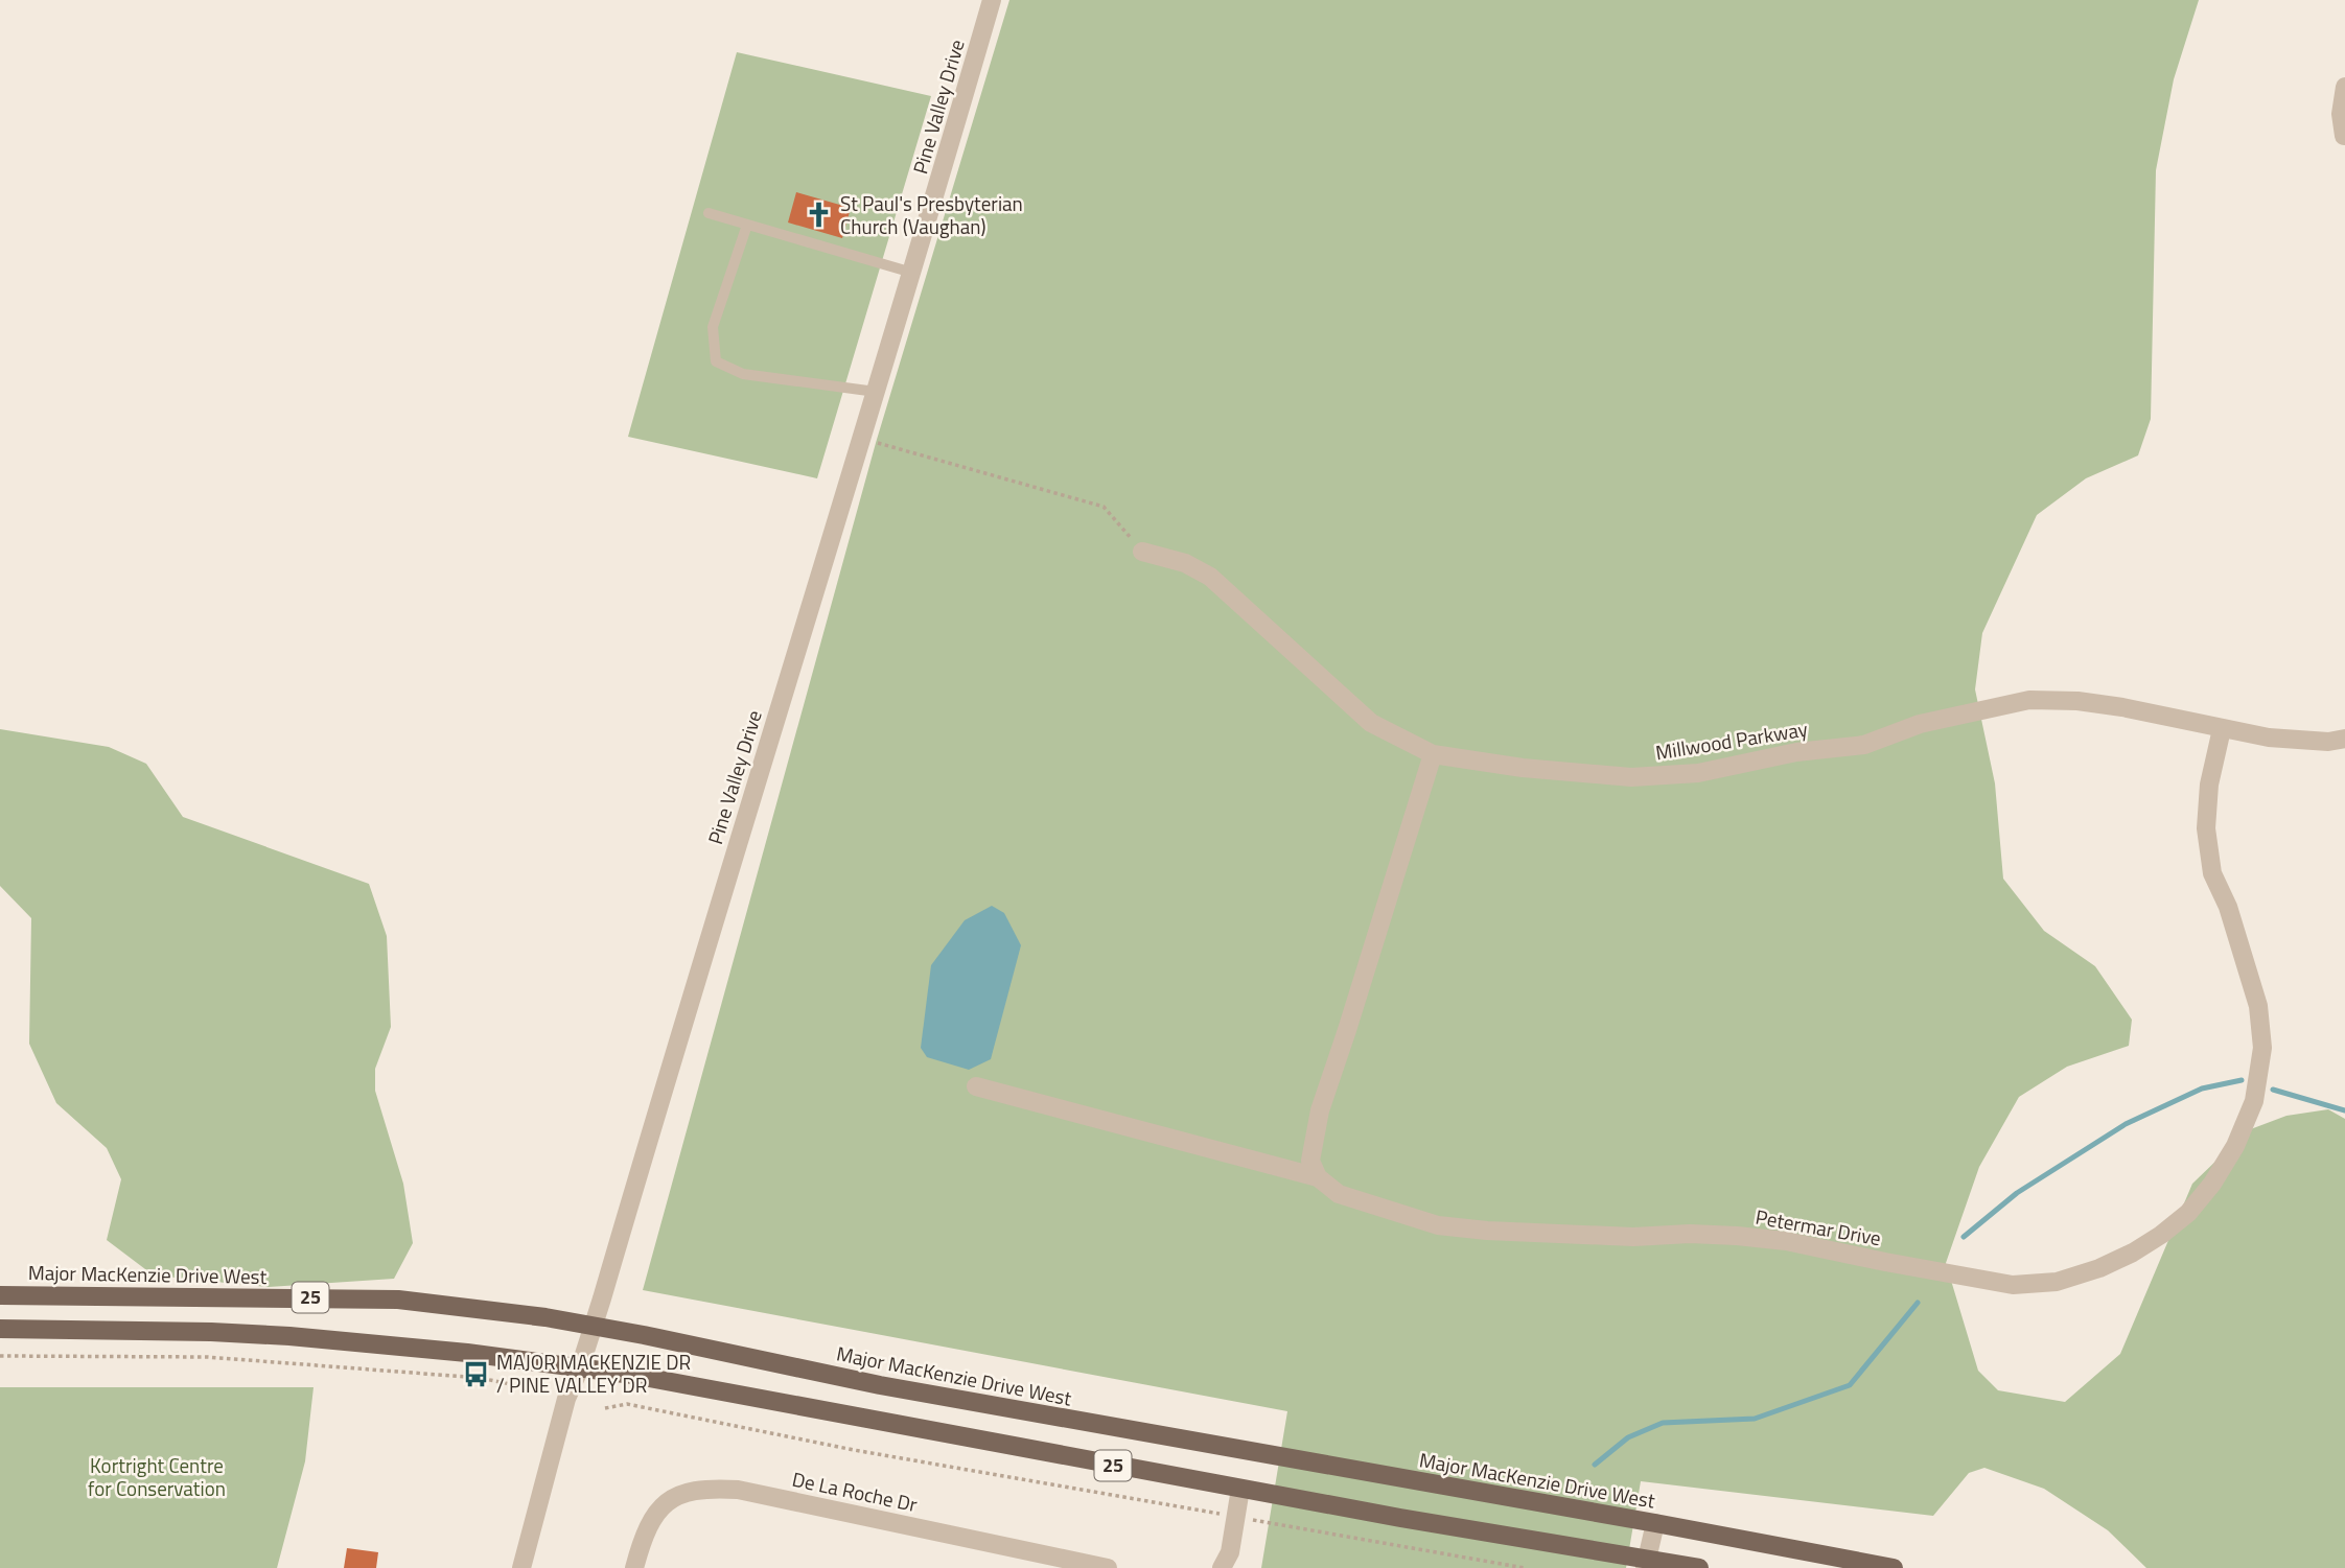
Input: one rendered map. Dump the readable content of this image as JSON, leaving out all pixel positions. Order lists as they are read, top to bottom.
{
  "streets": {
    "main road": ["Major MacKenzie Drive West", "25"],
    "street": [
      "Pine Valley Drive",
      "Millwood Parkway",
      "Petermar Drive",
      "De La Roche Dr"
    ]
  },
  "crossings": [
    ["Pine Valley Drive", "Major MacKenzie Drive West"],
    ["Pine Valley Drive", "25"],
    ["Millwood Parkway", "Petermar Drive"]
  ],
  "parks": ["Kortright Centre for Conservation"],
  "places": {
    "church": ["St Paul's Presbyterian Church (Vaughan)"],
    "bus stop": ["MAJOR MACKENZIE DR / PINE VALLEY DR"]
  }
}
